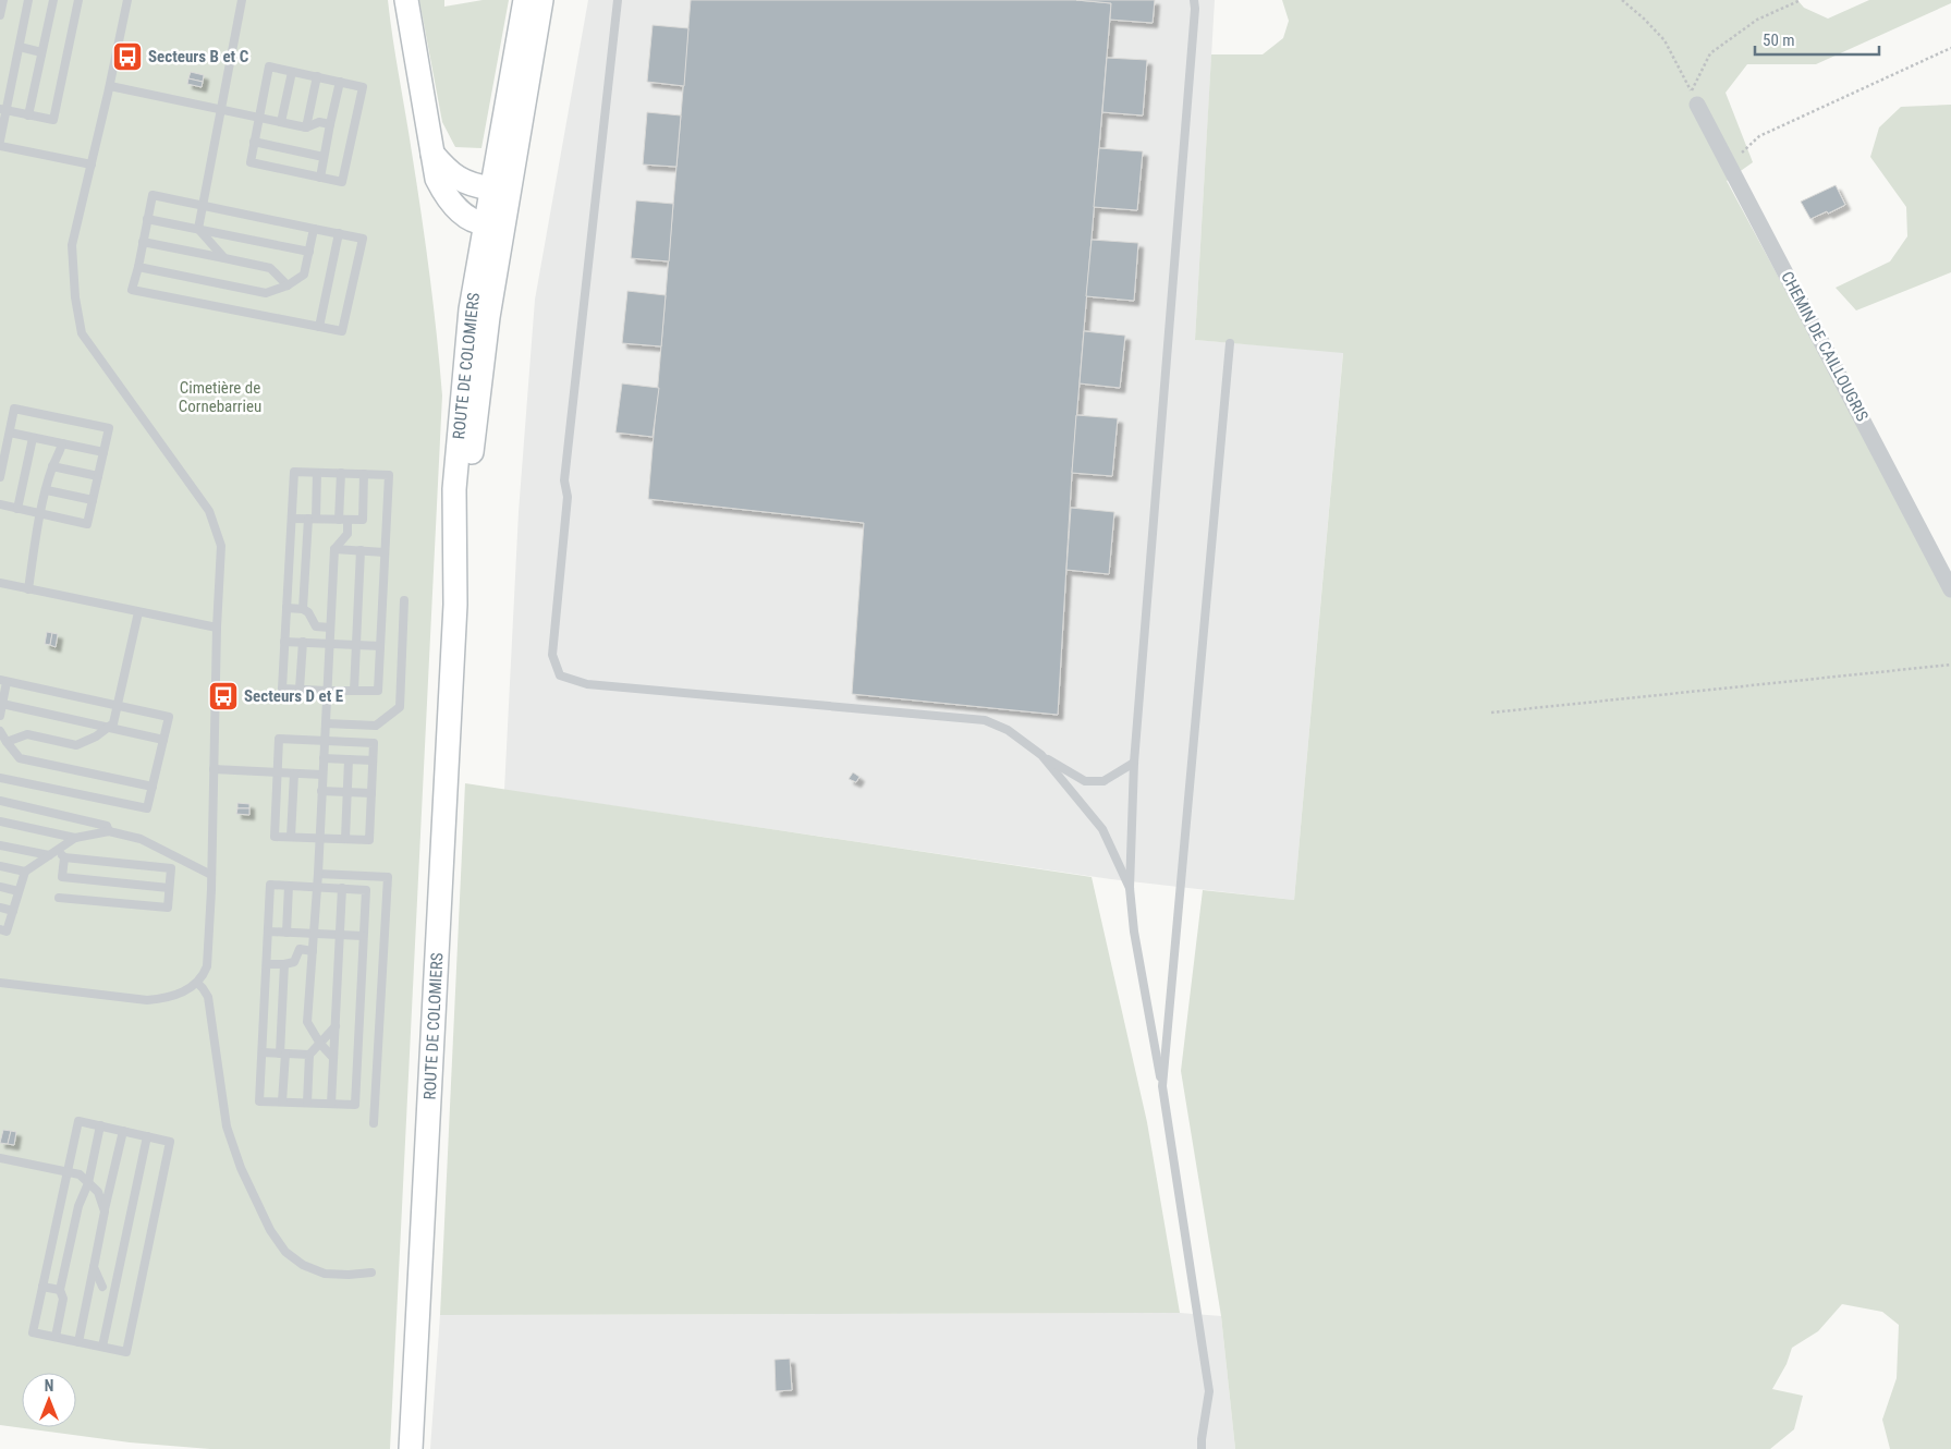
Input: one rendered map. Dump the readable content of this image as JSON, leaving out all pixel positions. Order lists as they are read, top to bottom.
{
  "streets": {
    "main road": ["ROUTE DE COLOMIERS"],
    "street": ["CHEMIN DE CAILLOUGRIS"]
  },
  "parks": ["Cimetière de Cornebarrieu"],
  "places": {
    "bus stop": ["Secteurs B et C", "Secteurs D et E"]
  },
  "scale_bar": "50 m",
  "north": "top"
}
